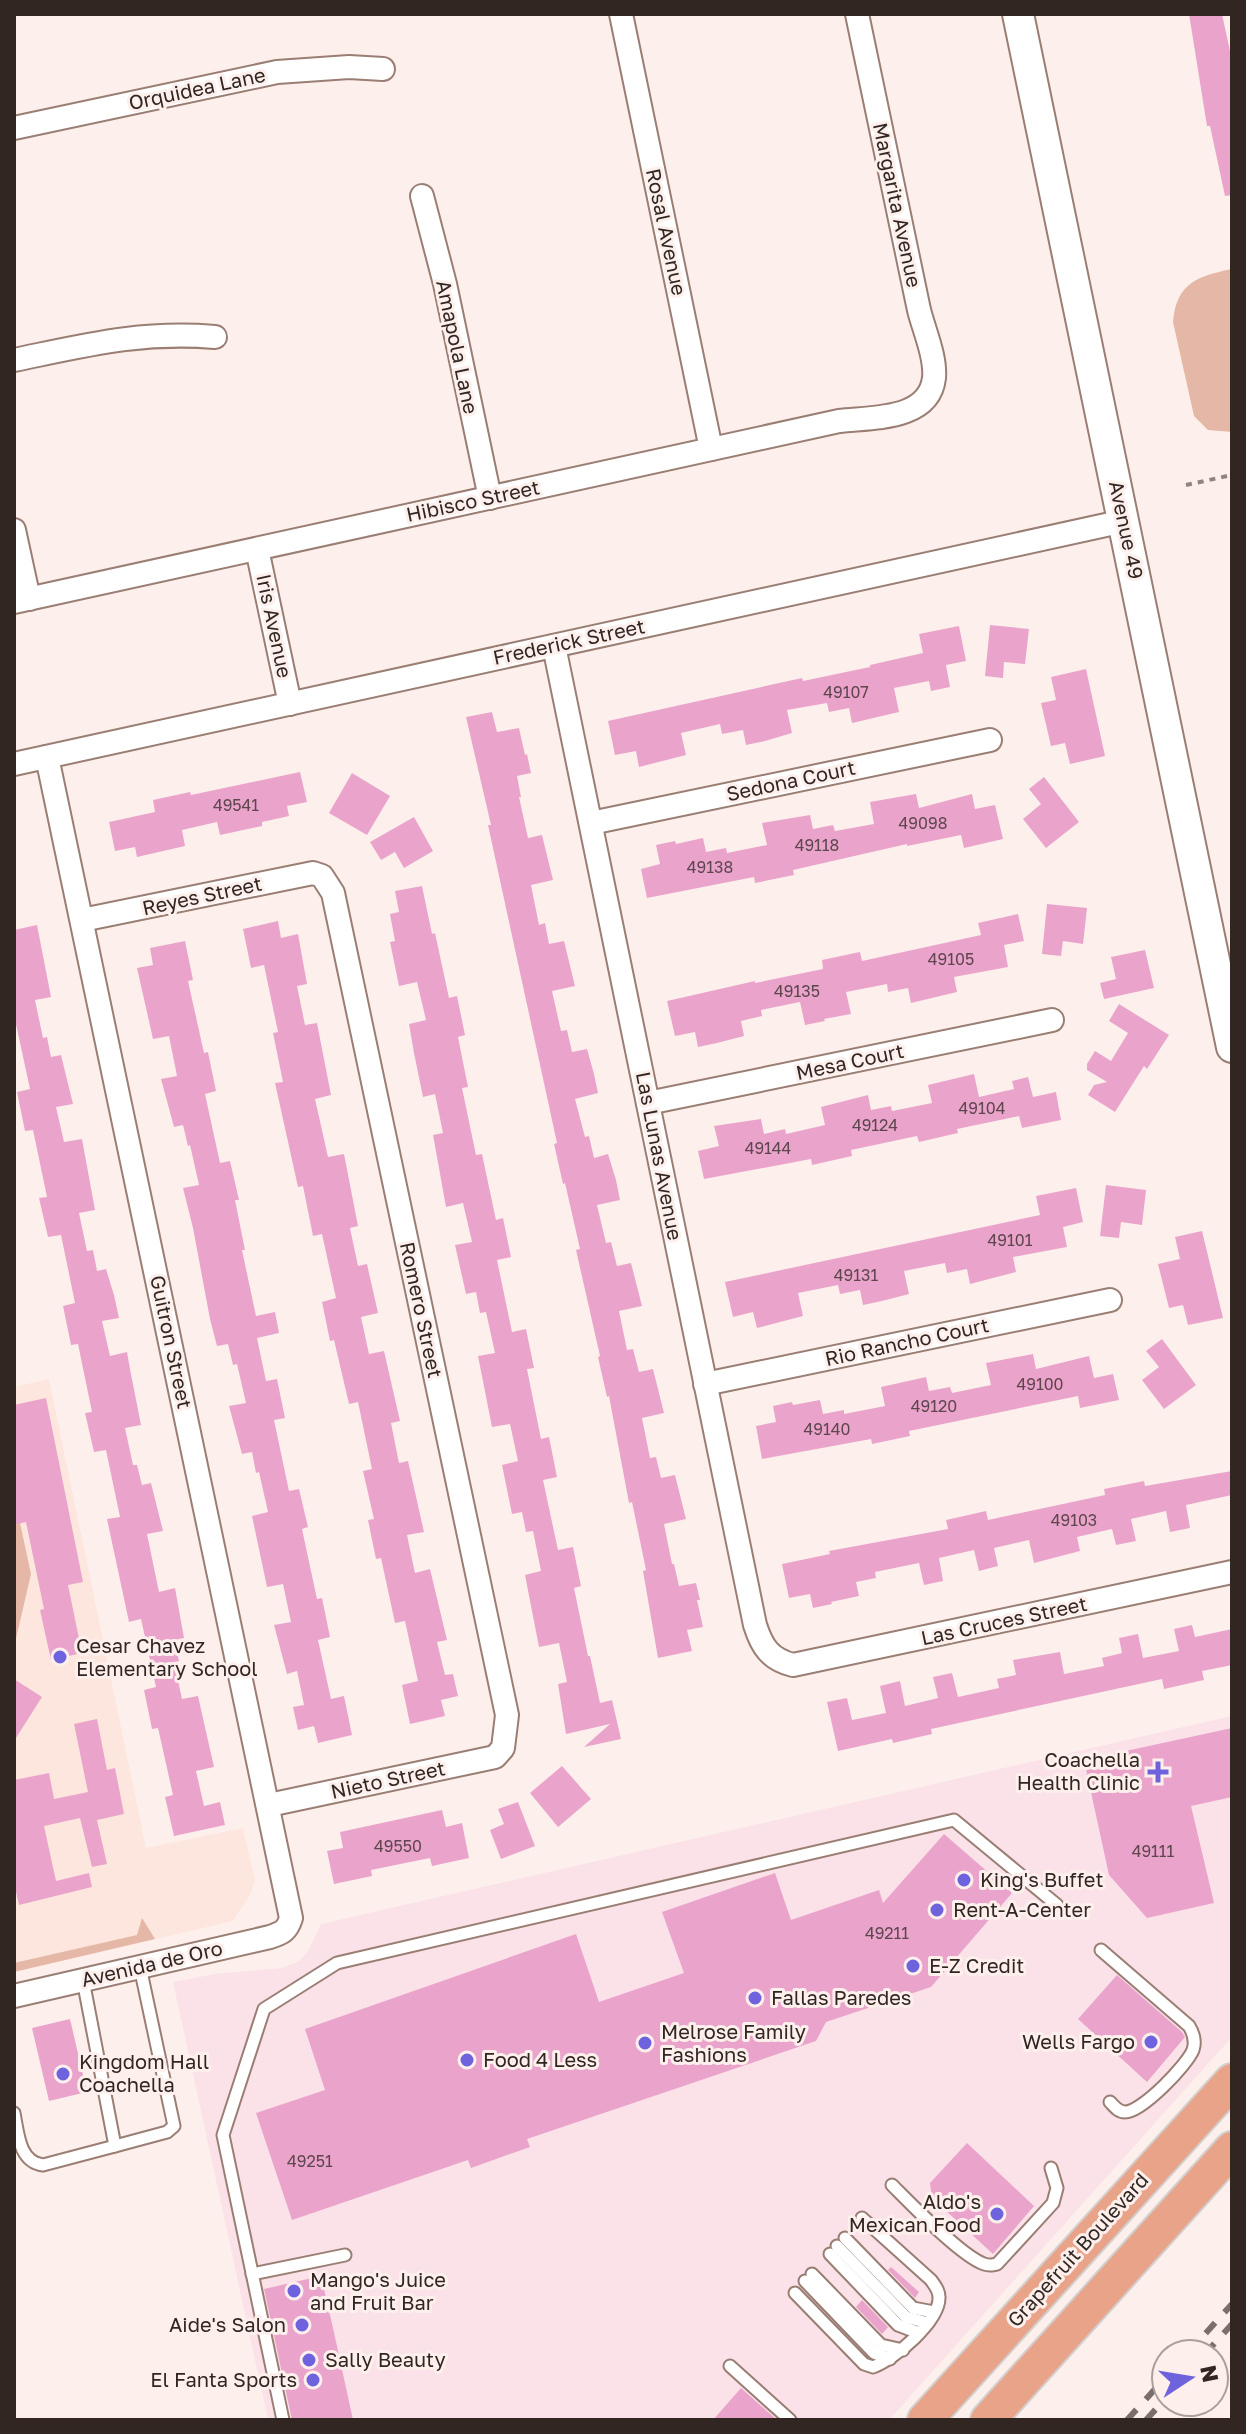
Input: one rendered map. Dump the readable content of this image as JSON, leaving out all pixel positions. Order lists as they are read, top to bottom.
{
  "streets": {
    "main road": ["Grapefruit Boulevard"],
    "street": [
      "Orquidea Lane",
      "Margarita Avenue",
      "Rosal Avenue",
      "Amapola Lane",
      "Hibisco Street",
      "Avenue 49",
      "Iris Avenue",
      "Frederick Street",
      "Sedona Court",
      "Reyes Street",
      "Mesa Court",
      "Las Lunas Avenue",
      "Romero Street",
      "Guitron Street",
      "Rio Rancho Court",
      "Las Cruces Street",
      "Nieto Street",
      "Avenida de Oro"
    ]
  },
  "crossings": [
    ["Margarita Avenue", "Hibisco Street"],
    ["Rosal Avenue", "Hibisco Street"],
    ["Amapola Lane", "Hibisco Street"],
    ["Hibisco Street", "Iris Avenue"],
    ["Avenue 49", "Frederick Street"],
    ["Iris Avenue", "Frederick Street"],
    ["Frederick Street", "Las Lunas Avenue"],
    ["Frederick Street", "Guitron Street"],
    ["Sedona Court", "Las Lunas Avenue"],
    ["Reyes Street", "Romero Street"],
    ["Reyes Street", "Guitron Street"],
    ["Mesa Court", "Las Lunas Avenue"],
    ["Las Lunas Avenue", "Rio Rancho Court"],
    ["Las Lunas Avenue", "Las Cruces Street"],
    ["Romero Street", "Nieto Street"],
    ["Guitron Street", "Nieto Street"],
    ["Guitron Street", "Avenida de Oro"]
  ],
  "places": {
    "other": [
      "Cesar Chavez Elementary School",
      "King's Buffet",
      "Rent-A-Center",
      "E-Z Credit",
      "Fallas Paredes",
      "Wells Fargo",
      "Melrose Family Fashions",
      "Food 4 Less",
      "Kingdom Hall Coachella",
      "Aldo's Mexican Food",
      "Mango's Juice and Fruit Bar",
      "Aide's Salon",
      "Sally Beauty",
      "El Fanta Sports"
    ],
    "health": ["Coachella Health Clinic"]
  },
  "house_numbers": [
    "49107",
    "49541",
    "49098",
    "49118",
    "49138",
    "49105",
    "49135",
    "49104",
    "49124",
    "49144",
    "49101",
    "49131",
    "49100",
    "49120",
    "49140",
    "49103",
    "49550",
    "49111",
    "49211",
    "49251"
  ],
  "north": "right"
}
